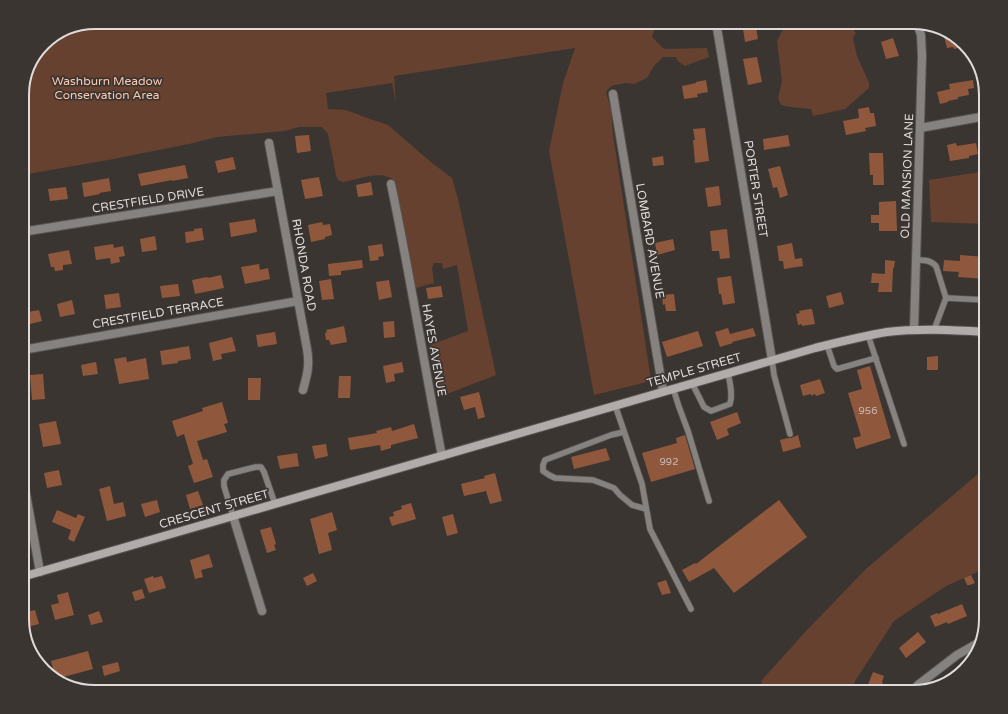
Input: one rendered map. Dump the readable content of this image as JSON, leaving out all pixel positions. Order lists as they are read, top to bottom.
{
  "streets": {
    "main road": ["TEMPLE STREET", "CRESCENT STREET"],
    "street": [
      "OLD MANSION LANE",
      "PORTER STREET",
      "CRESTFIELD DRIVE",
      "LOMBARD AVENUE",
      "RHONDA ROAD",
      "CRESTFIELD TERRACE",
      "HAYES AVENUE"
    ]
  },
  "crossings": [
    ["OLD MANSION LANE", "TEMPLE STREET"],
    ["PORTER STREET", "TEMPLE STREET"],
    ["CRESTFIELD DRIVE", "RHONDA ROAD"],
    ["LOMBARD AVENUE", "TEMPLE STREET"],
    ["RHONDA ROAD", "CRESTFIELD TERRACE"],
    ["HAYES AVENUE", "TEMPLE STREET"],
    ["TEMPLE STREET", "CRESCENT STREET"]
  ],
  "parks": ["Washburn Meadow Conservation Area"],
  "house_numbers": ["956", "992"]
}
